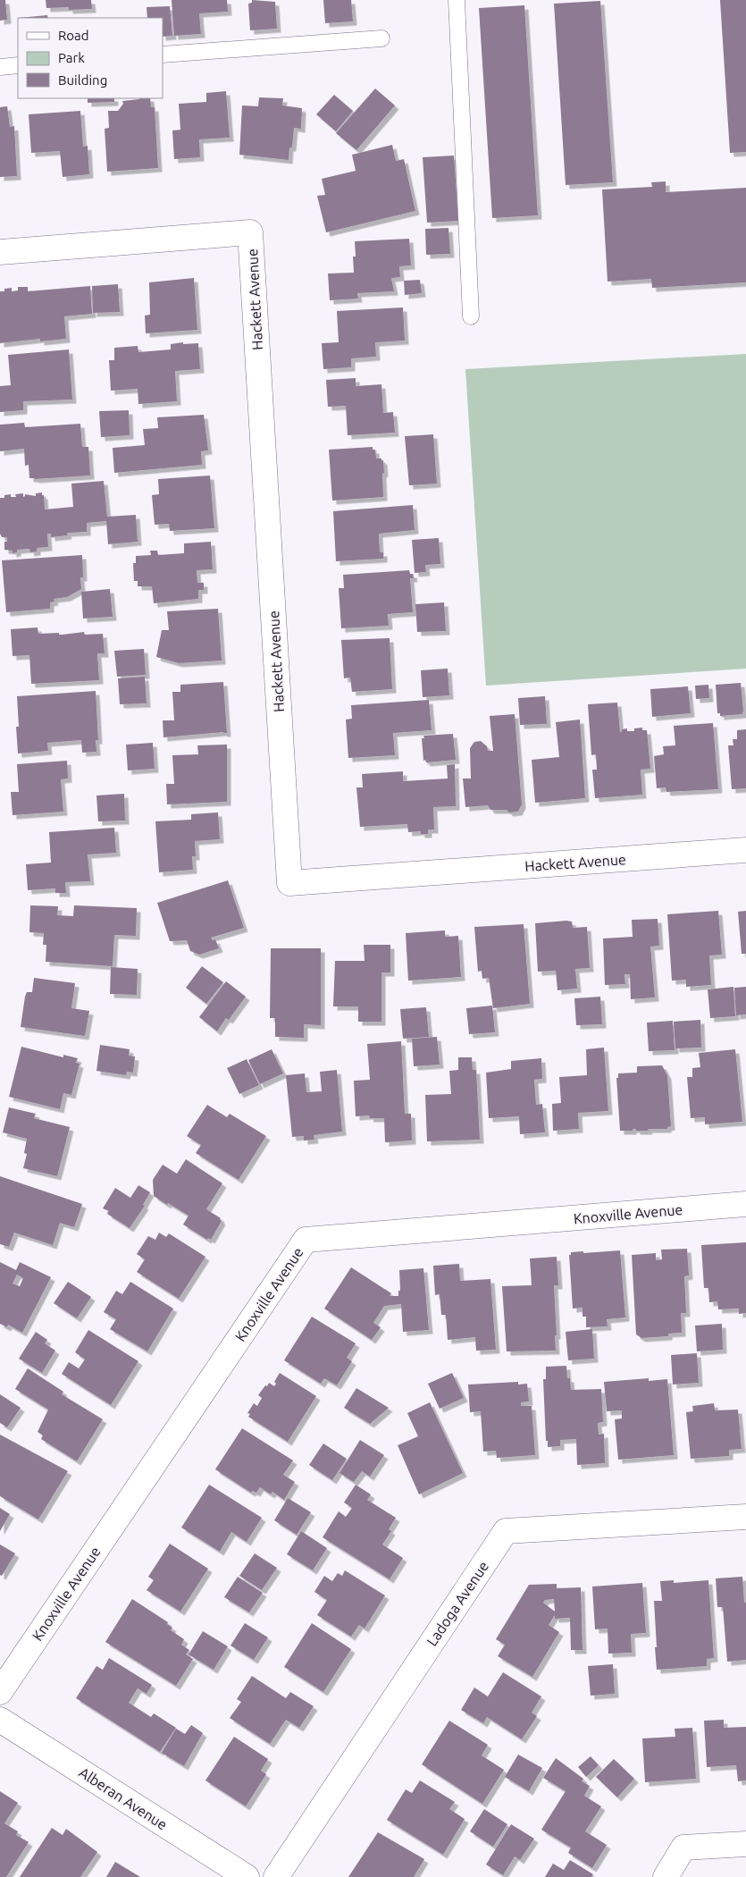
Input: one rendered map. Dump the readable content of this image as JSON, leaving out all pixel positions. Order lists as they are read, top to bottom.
{
  "streets": {
    "street": [
      "Hackett Avenue",
      "Knoxville Avenue",
      "Ladoga Avenue",
      "Alberan Avenue"
    ]
  },
  "legend": ["Road", "Park", "Building"]
}
